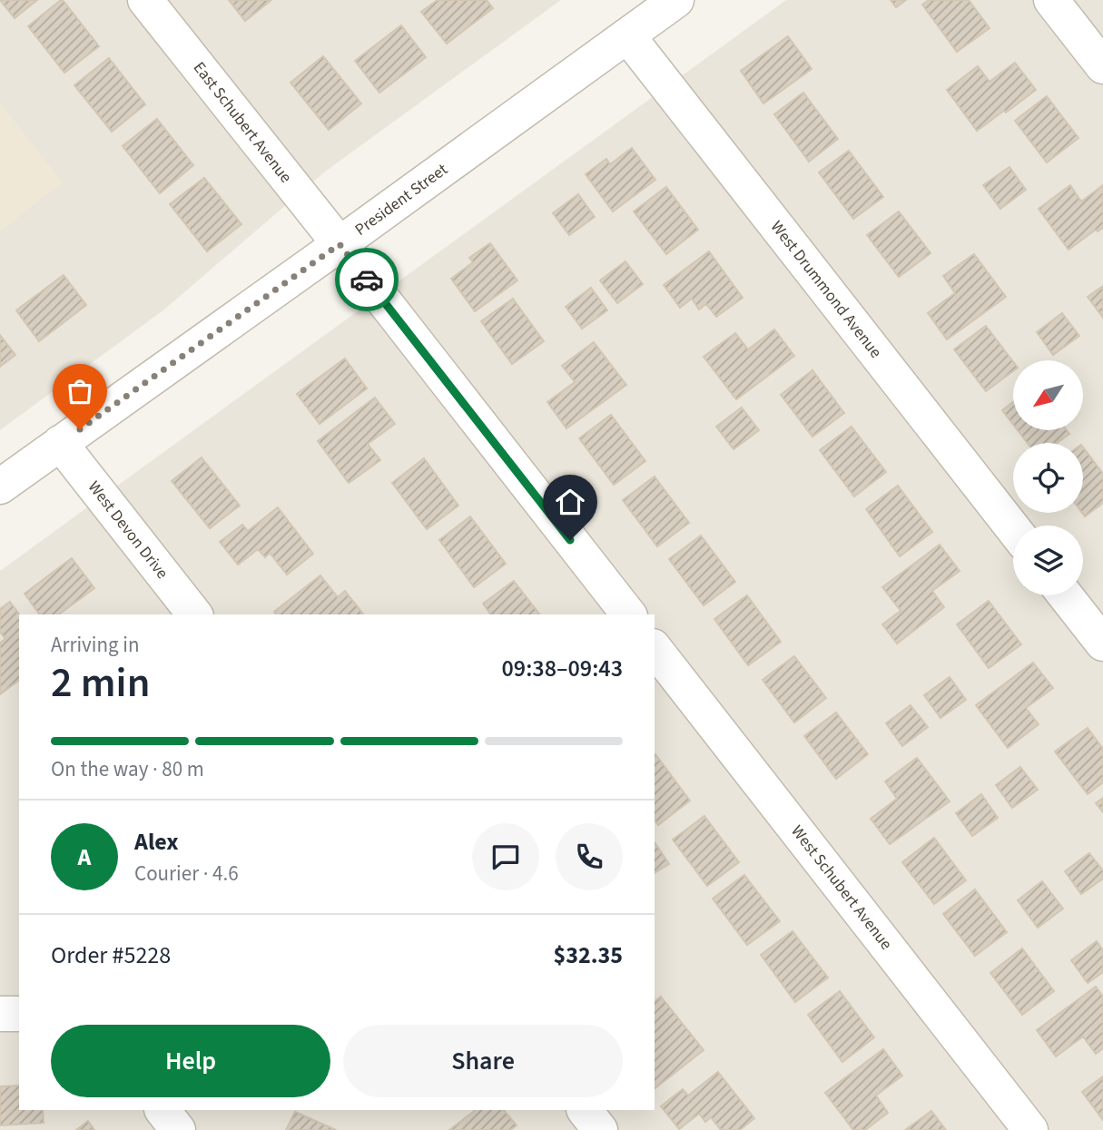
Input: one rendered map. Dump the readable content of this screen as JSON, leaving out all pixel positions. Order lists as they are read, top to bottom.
{
  "streets": {
    "street": [
      "East Schubert Avenue",
      "President Street",
      "West Drummond Avenue",
      "West Devon Drive",
      "West Schubert Avenue"
    ]
  },
  "crossings": [
    ["East Schubert Avenue", "President Street"],
    ["President Street", "West Drummond Avenue"],
    ["President Street", "West Devon Drive"]
  ],
  "north": "bottom left",
  "page": {
    "heading": ["2 min", "Arriving in", "09:38–09:43"],
    "panel": [
      "Alex",
      "Courier · 4.6",
      "Order #5228",
      "$32.35"
    ],
    "bar": "On the way · 80 m",
    "round": "A",
    "buttons": ["Help", "Share"]
  }
}
